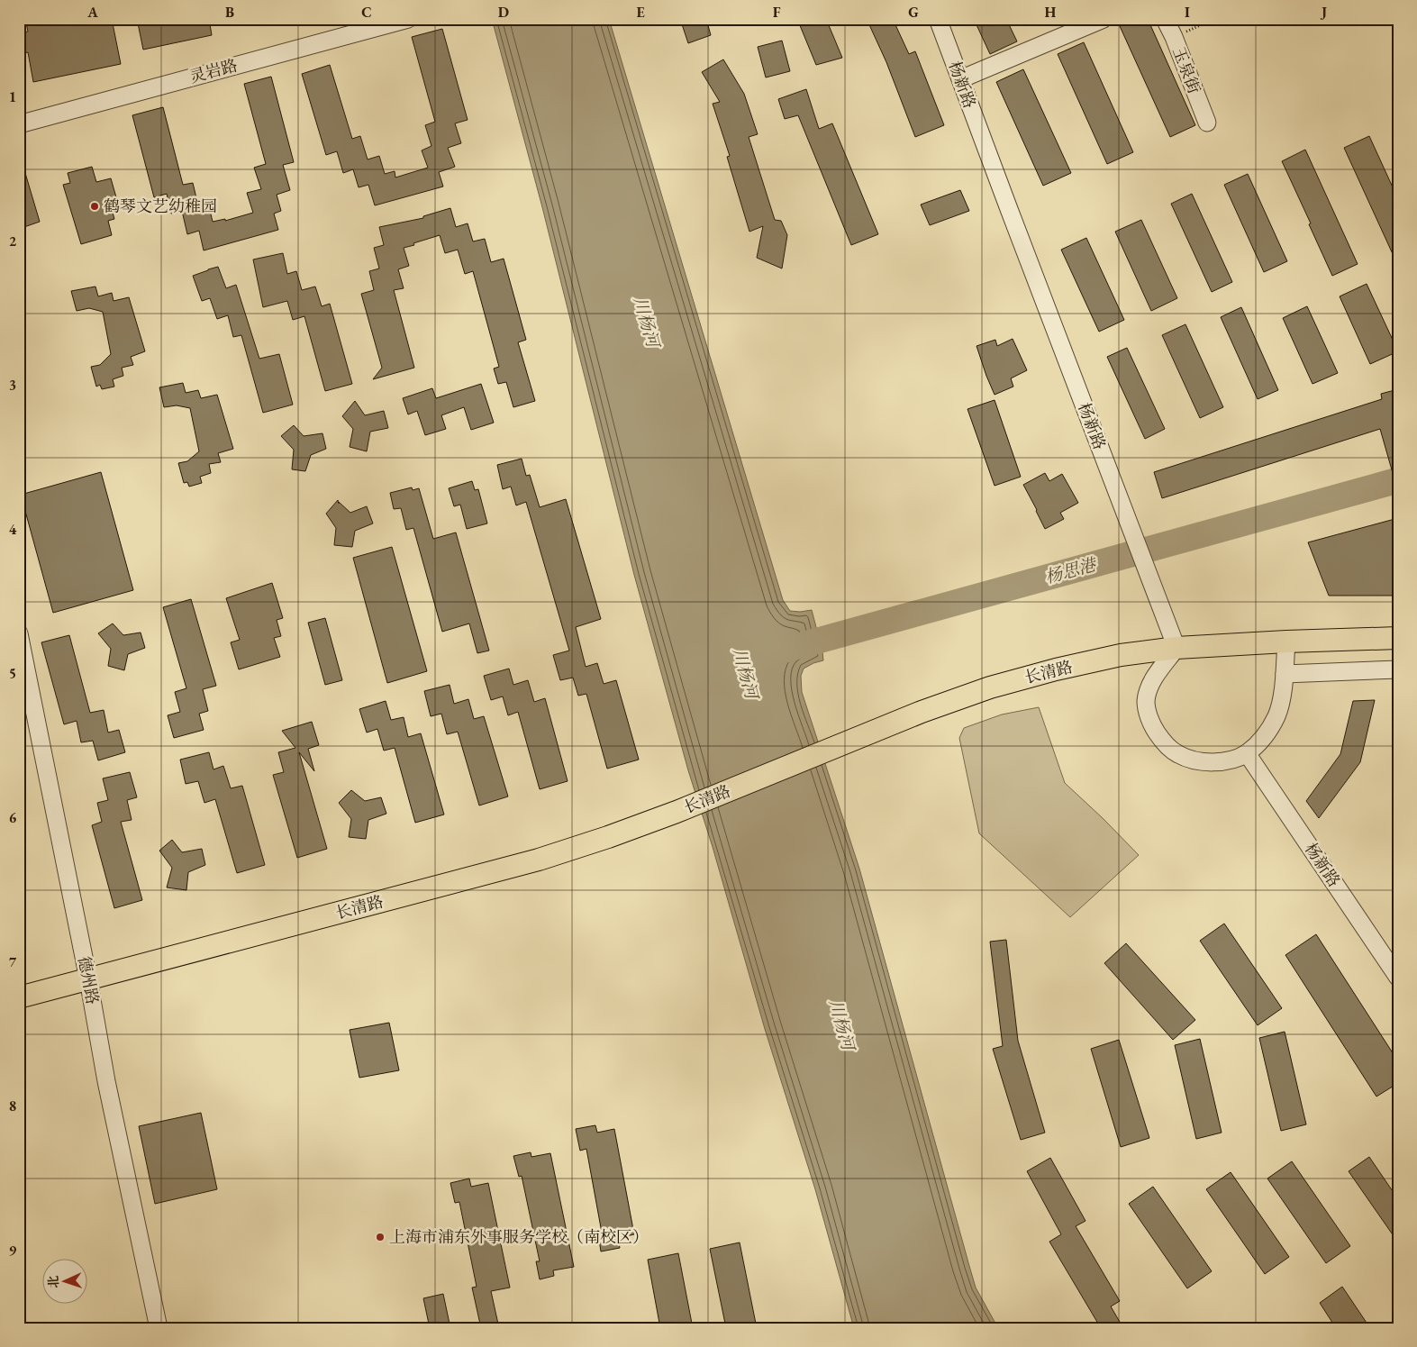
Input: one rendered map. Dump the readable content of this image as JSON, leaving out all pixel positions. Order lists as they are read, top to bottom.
{
  "streets": {
    "main road": ["长清路"],
    "street": [
      "玉泉街",
      "灵岩路",
      "杨新路",
      "德州路"
    ]
  },
  "crossings": [
    ["杨新路", "长清路"],
    ["长清路", "德州路"]
  ],
  "water": ["川杨河", "杨思港"],
  "places": ["鹤琴文艺幼稚园", "上海市浦东外事服务学校（南校区）"],
  "north": "left",
  "grid": {
    "columns": [
      "A",
      "B",
      "C",
      "D",
      "E",
      "F",
      "G",
      "H",
      "I",
      "J"
    ],
    "rows": [
      "1",
      "2",
      "3",
      "4",
      "5",
      "6",
      "7",
      "8",
      "9"
    ]
  }
}
